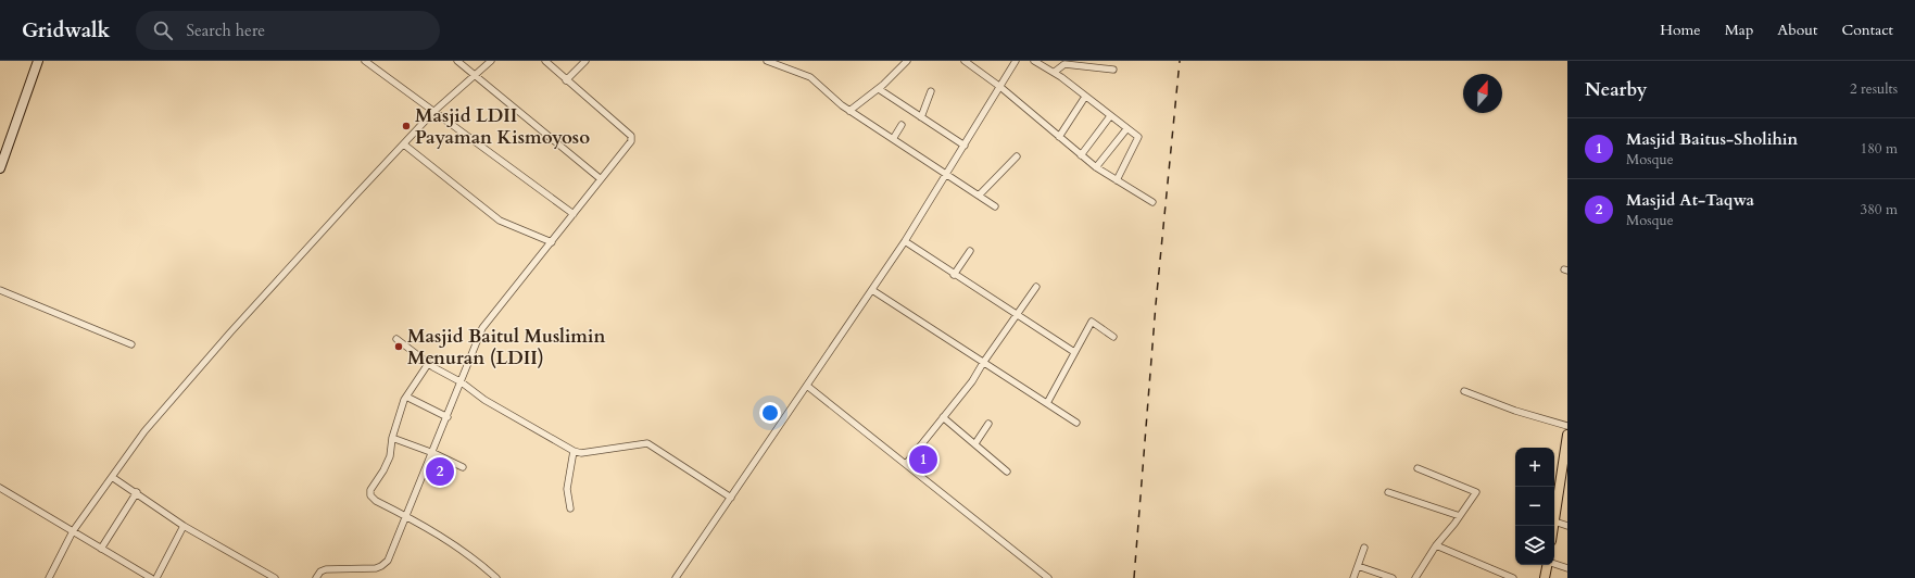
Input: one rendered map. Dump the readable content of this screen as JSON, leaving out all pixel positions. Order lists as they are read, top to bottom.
{
  "places": ["Masjid LDII Payaman Kismoyoso", "Masjid Baitul Muslimin Menuran (LDII)"],
  "north": "top",
  "page": {
    "header": "Gridwalk",
    "search": "Search here",
    "nav": [
      "Home",
      "Map",
      "About",
      "Contact"
    ],
    "heading": ["Nearby", "2 results"],
    "list": [
      {
        "mark": "1",
        "name": "Masjid Baitus-Sholihin",
        "note": "Mosque",
        "value": "180 m"
      },
      {
        "mark": "2",
        "name": "Masjid At-Taqwa",
        "note": "Mosque",
        "value": "380 m"
      }
    ],
    "pins": ["1", "2"],
    "map_buttons": ["+", "−"]
  }
}
